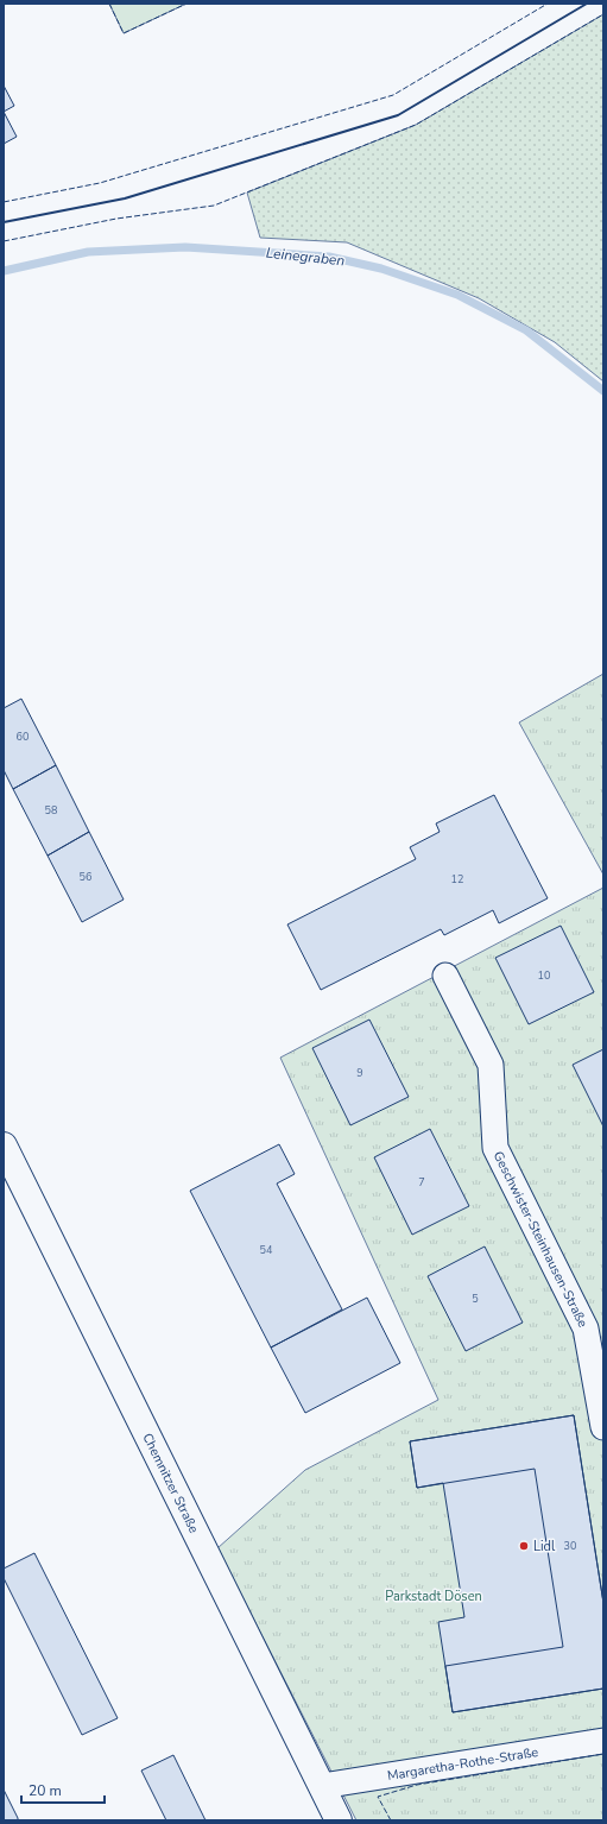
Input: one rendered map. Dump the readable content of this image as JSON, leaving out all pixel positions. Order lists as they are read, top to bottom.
{
  "streets": {
    "main road": ["Chemnitzer Straße"],
    "street": ["Geschwister-Steinhausen-Straße", "Margaretha-Rothe-Straße"]
  },
  "crossings": [
    ["Chemnitzer Straße", "Margaretha-Rothe-Straße"]
  ],
  "water": ["Leinegraben"],
  "parks": ["Parkstadt Dösen"],
  "places": ["Lidl"],
  "house_numbers": [
    "60",
    "58",
    "56",
    "12",
    "10",
    "9",
    "7",
    "54",
    "5",
    "30"
  ],
  "scale_bar": "20 m"
}
